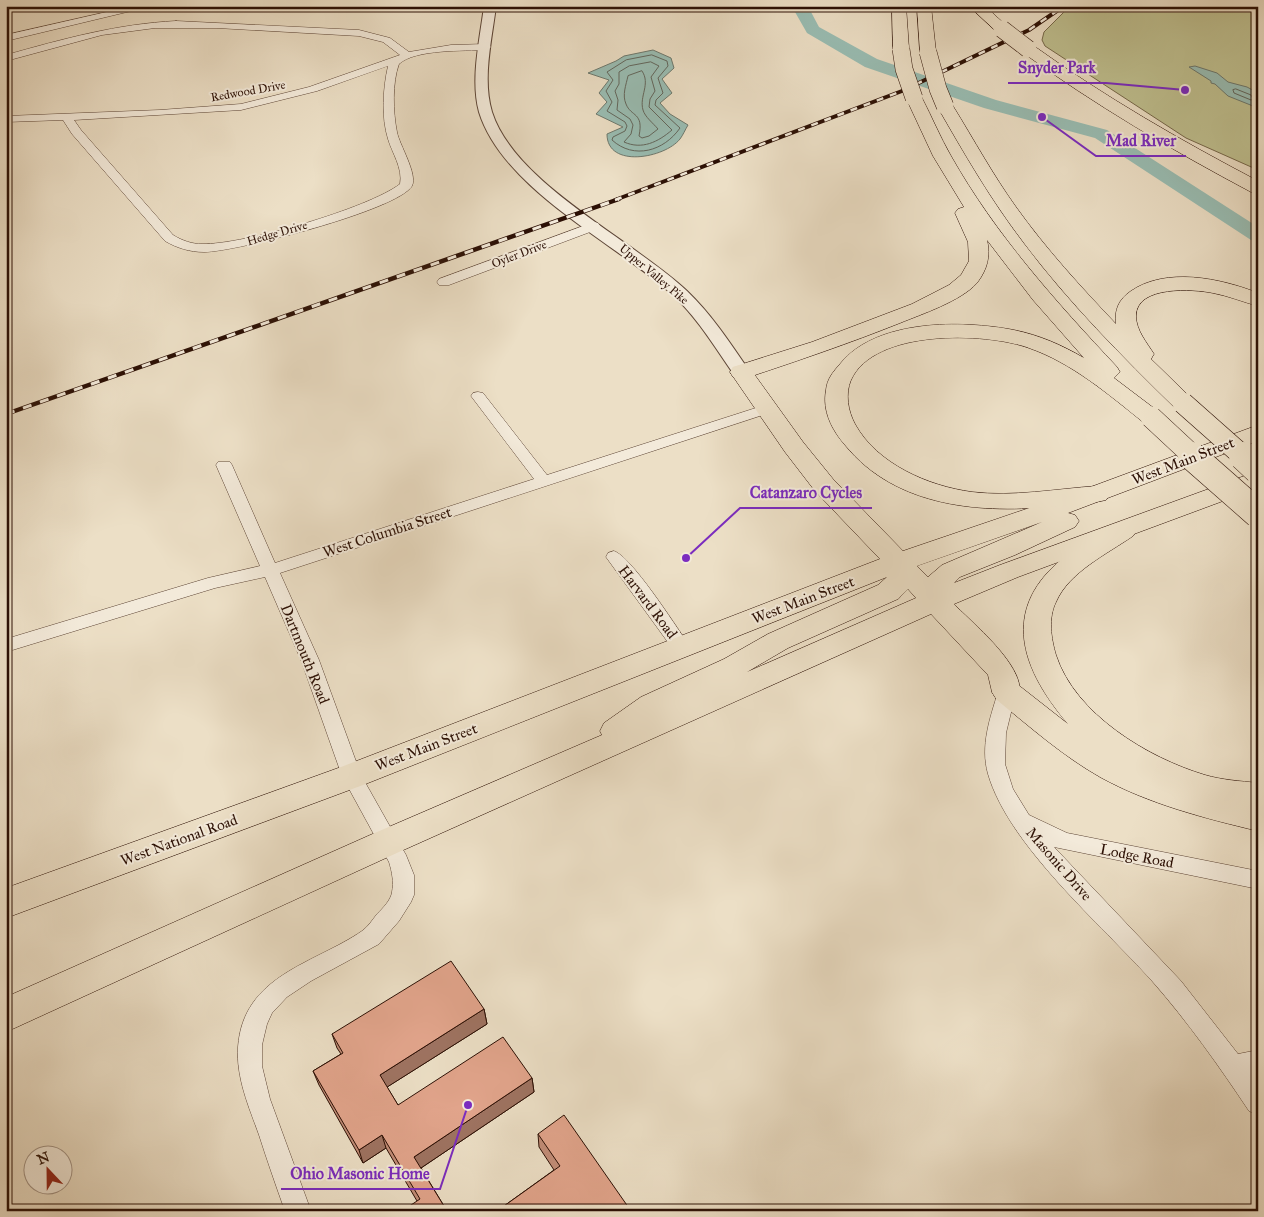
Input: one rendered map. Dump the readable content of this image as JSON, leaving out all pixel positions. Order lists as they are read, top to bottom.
{
  "streets": {
    "highway": ["Upper Valley Pike", "West Main Street", "West National Road"],
    "street": [
      "Redwood Drive",
      "Hedge Drive",
      "Oyler Drive",
      "West Columbia Street",
      "Harvard Road",
      "Dartmouth Road",
      "Lodge Road",
      "Masonic Drive"
    ]
  },
  "crossings": [
    ["Redwood Drive", "Hedge Drive"],
    ["Redwood Drive", "Upper Valley Pike"],
    ["Oyler Drive", "Upper Valley Pike"],
    ["Upper Valley Pike", "West Main Street"],
    ["Upper Valley Pike", "West Columbia Street"],
    ["West Main Street", "Harvard Road"],
    ["West Main Street", "Dartmouth Road"],
    ["West Main Street", "West National Road"],
    ["West Columbia Street", "Dartmouth Road"],
    ["Dartmouth Road", "West National Road"],
    ["Lodge Road", "Masonic Drive"]
  ],
  "places": [
    "Snyder Park",
    "Mad River",
    "Catanzaro Cycles",
    "Ohio Masonic Home"
  ],
  "north": "top"
}
